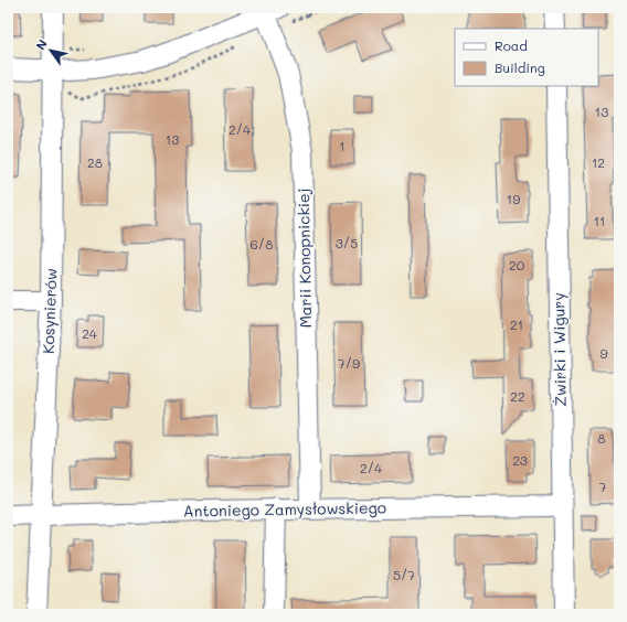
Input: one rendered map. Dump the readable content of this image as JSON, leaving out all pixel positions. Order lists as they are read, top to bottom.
{
  "streets": {
    "street": [
      "Marii Konopnickiej",
      "Kosynierów",
      "Żwirki i Wigury",
      "Antoniego Zamysłowskiego"
    ]
  },
  "crossings": [
    ["Marii Konopnickiej", "Antoniego Zamysłowskiego"],
    ["Kosynierów", "Antoniego Zamysłowskiego"],
    ["Żwirki i Wigury", "Antoniego Zamysłowskiego"]
  ],
  "house_numbers": [
    "13",
    "2/4",
    "13",
    "1",
    "28",
    "12",
    "19",
    "11",
    "3/5",
    "6/8",
    "20",
    "21",
    "24",
    "9",
    "7/9",
    "22",
    "8",
    "23",
    "2/4",
    "7",
    "5/7"
  ],
  "legend": ["Road", "Building"],
  "north": "top left"
}
